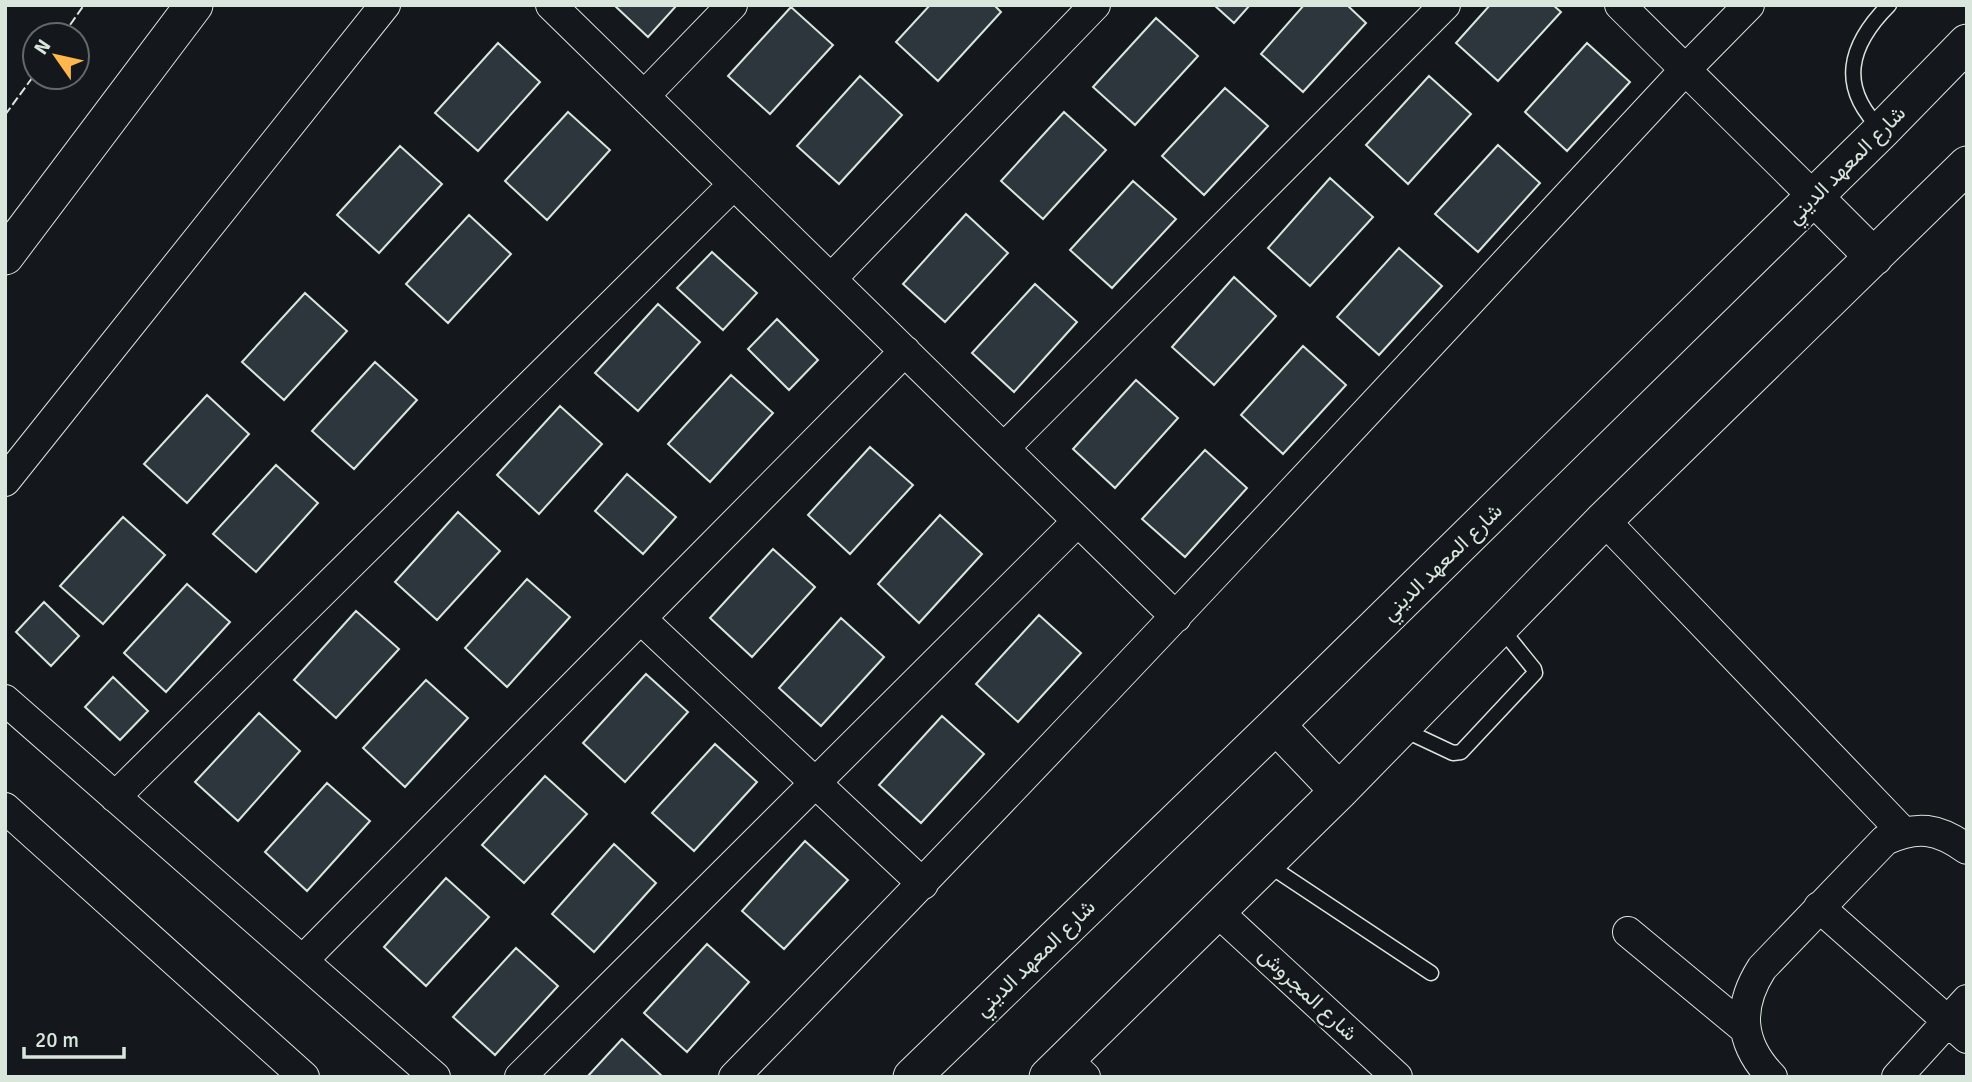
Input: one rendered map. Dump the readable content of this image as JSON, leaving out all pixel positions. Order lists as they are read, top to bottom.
{
  "streets": {
    "street": ["شارع المعهد الديني", "شارع المجروش"]
  },
  "scale_bar": "20 m",
  "north": "top left"
}
